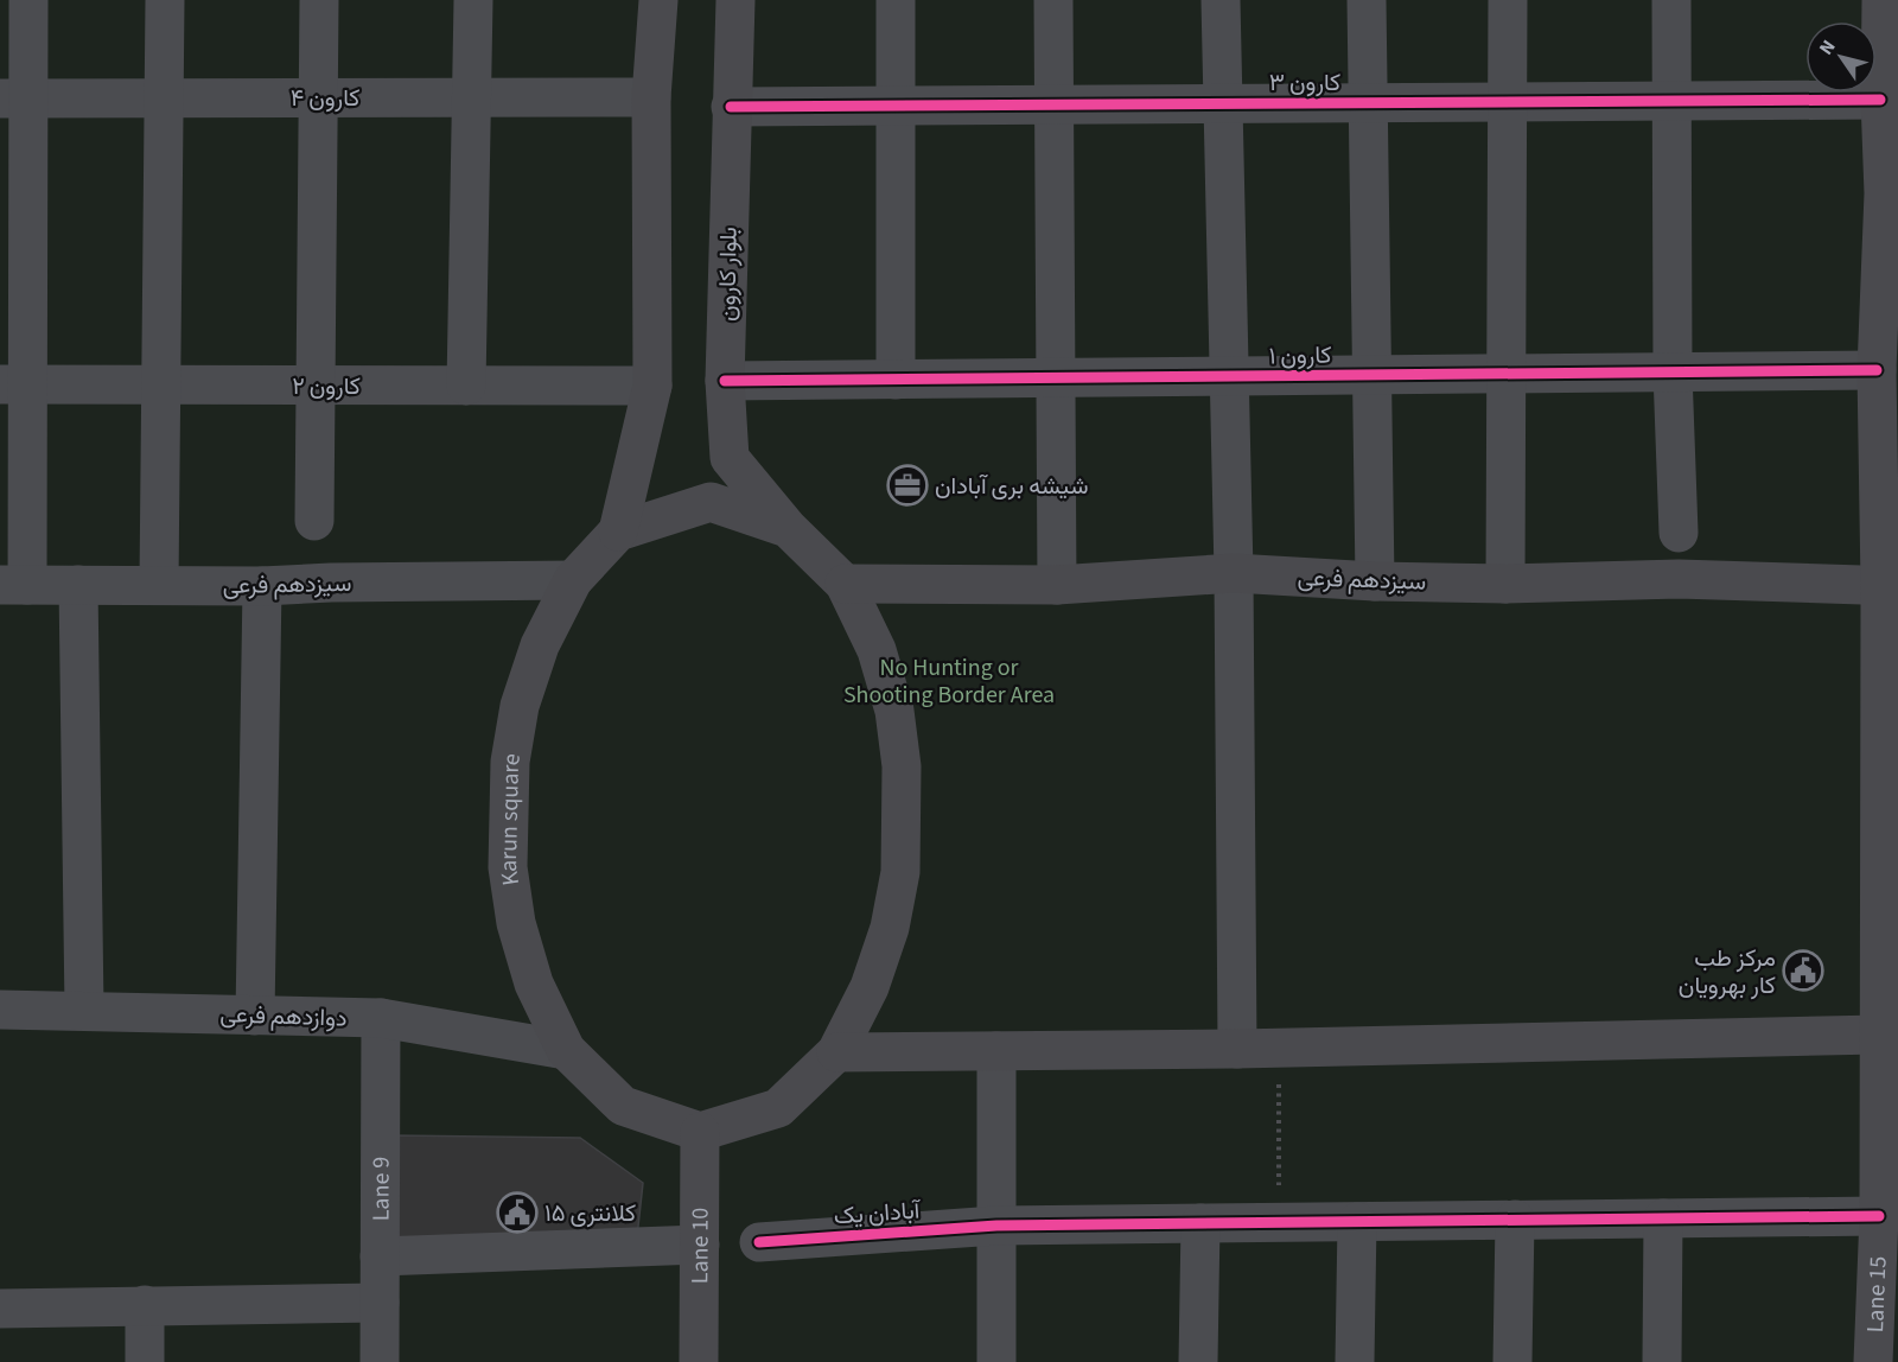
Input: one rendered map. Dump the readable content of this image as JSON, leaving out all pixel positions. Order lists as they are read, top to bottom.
{
  "streets": {
    "main road": [
      "بلوار کارون",
      "سیزدهم فرعی",
      "Karun square",
      "Lane 10",
      "Lane 15"
    ],
    "street": [
      "کارون ۳",
      "کارون ۴",
      "کارون ۱",
      "کارون ۲",
      "دوازدهم فرعی",
      "Lane 9",
      "آبادان یک"
    ]
  },
  "crossings": [
    ["کارون ۳", "بلوار کارون"],
    ["کارون ۳", "Lane 15"],
    ["بلوار کارون", "کارون ۱"],
    ["بلوار کارون", "Karun square"],
    ["کارون ۱", "Lane 15"],
    ["سیزدهم فرعی", "Karun square"],
    ["سیزدهم فرعی", "Lane 15"],
    ["Karun square", "دوازدهم فرعی"],
    ["Karun square", "Lane 10"],
    ["دوازدهم فرعی", "Lane 9"],
    ["آبادان یک", "Lane 15"]
  ],
  "parks": ["No Hunting or Shooting Border Area"],
  "places": {
    "office": ["شیشه بری آبادان"],
    "public building": ["مرکز طب کار بهرویان", "کلانتری ۱۵"]
  },
  "north": "top left"
}
